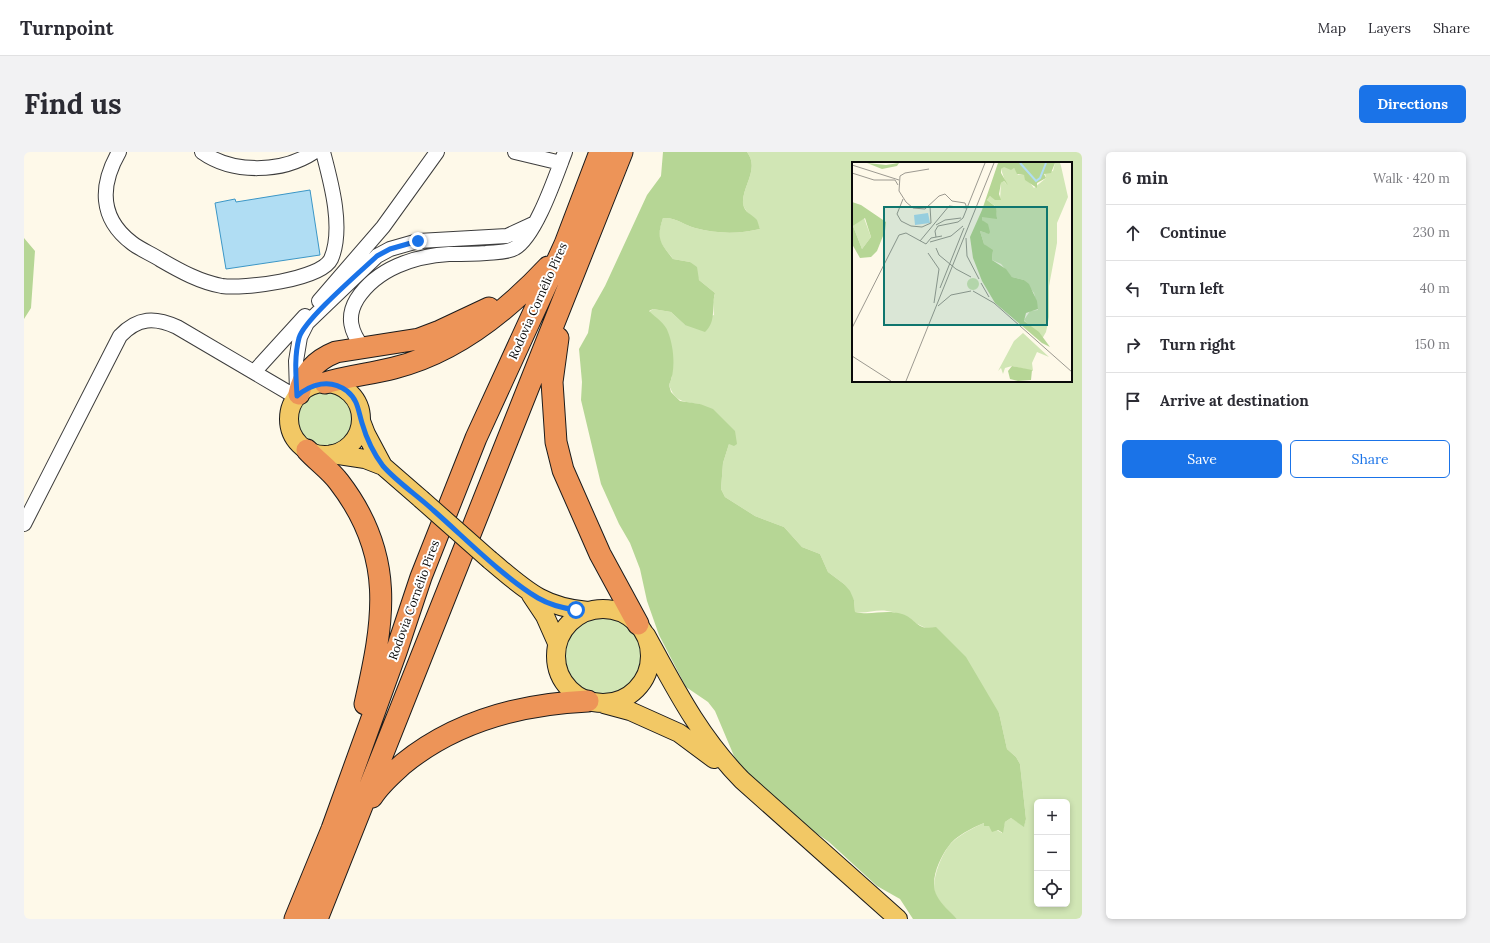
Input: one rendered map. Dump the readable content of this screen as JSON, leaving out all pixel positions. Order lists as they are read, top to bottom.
{
  "streets": {
    "highway": ["Rodovia Cornélio Pires"]
  },
  "page": {
    "header": "Turnpoint",
    "nav": ["Map", "Layers", "Share"],
    "buttons": [
      "Directions",
      ["Save", "Share"]
    ],
    "title": "Find us",
    "heading": ["6 min", "Walk · 420 m"],
    "list": [
      ["Continue", "230 m"],
      ["Turn left", "40 m"],
      ["Turn right", "150 m"],
      "Arrive at destination"
    ],
    "map_buttons": ["+", "−"]
  }
}
